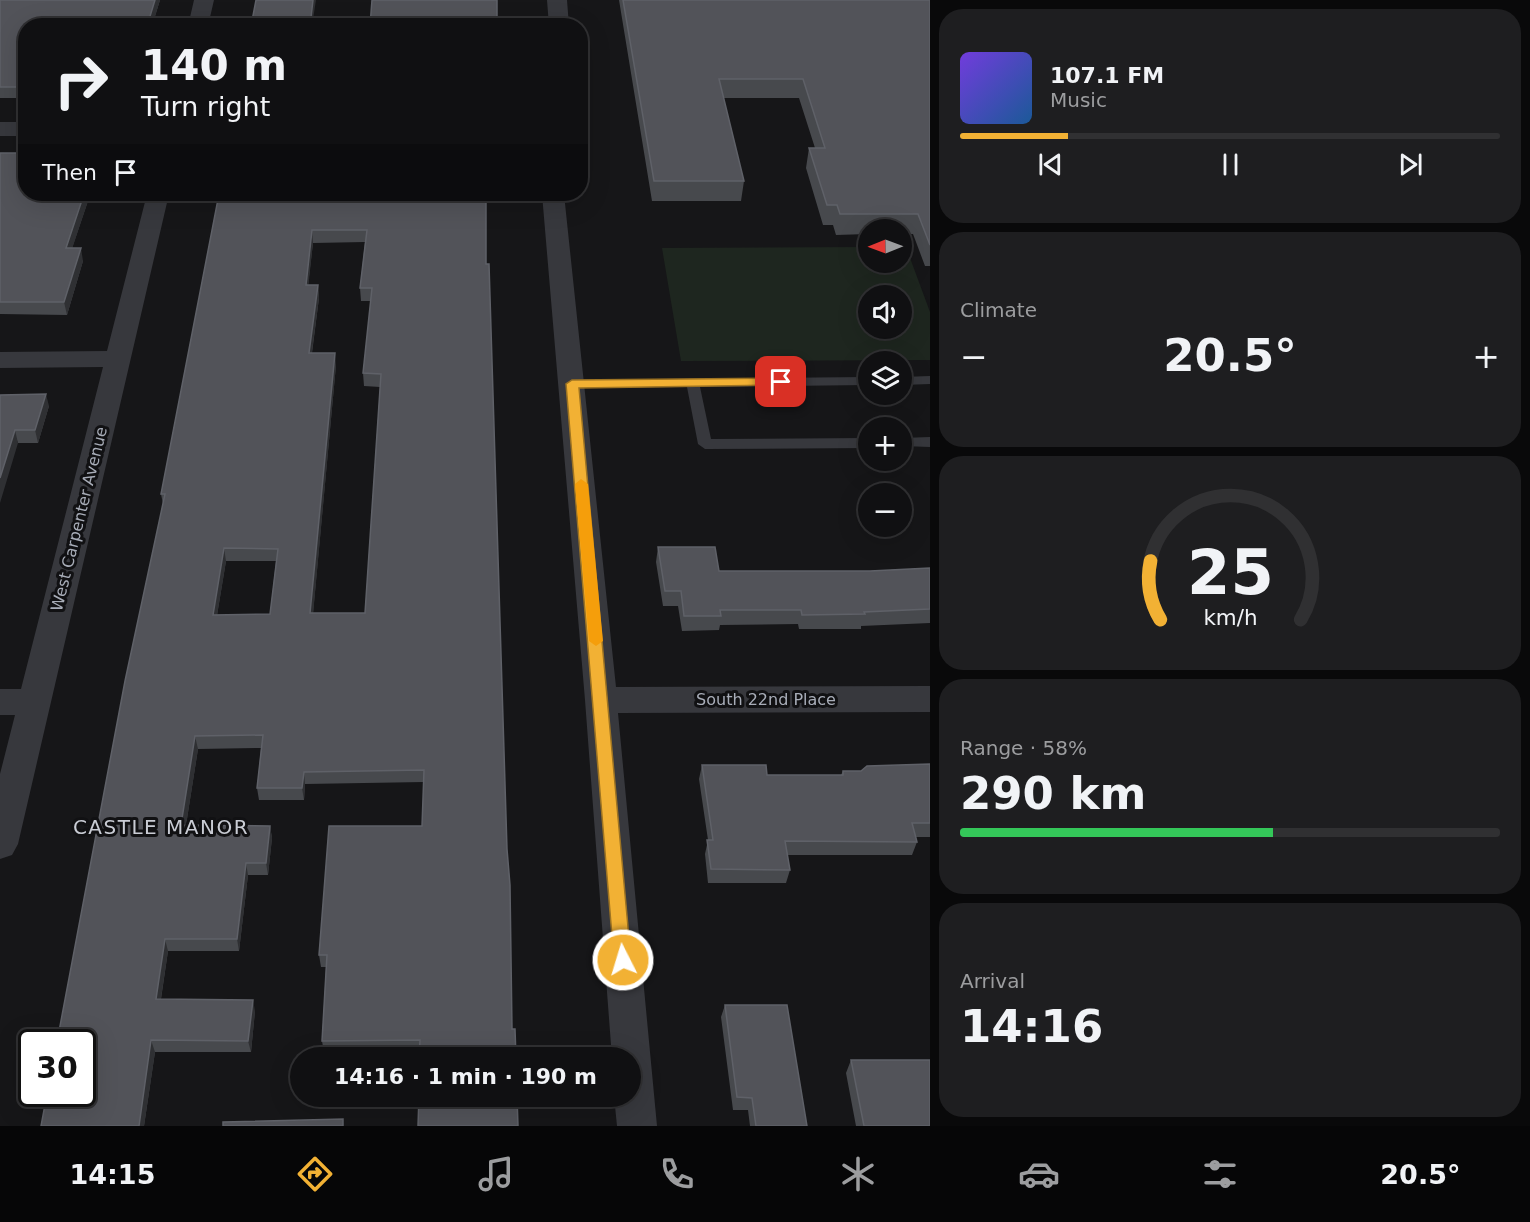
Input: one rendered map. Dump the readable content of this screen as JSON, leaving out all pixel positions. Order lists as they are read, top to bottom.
{
  "streets": {
    "street": ["West Carpenter Avenue", "South 22nd Place"]
  },
  "districts": ["CASTLE MANOR"],
  "north": "left",
  "page": {
    "turn": ["140 m", "Turn right"],
    "song": ["107.1 FM", "Music"],
    "then": "Then",
    "map_buttons": ["+", "−"],
    "tile": [
      "Climate",
      ["Range · 58%", "290 km"],
      ["Arrival", "14:16"]
    ],
    "heat": ["−", "20.5°", "+"],
    "limit": "30",
    "trip": "14:16 · 1 min · 190 m",
    "tabs": ["14:15", "20.5°"],
    "gauge": ["25", "km/h"]
  }
}
